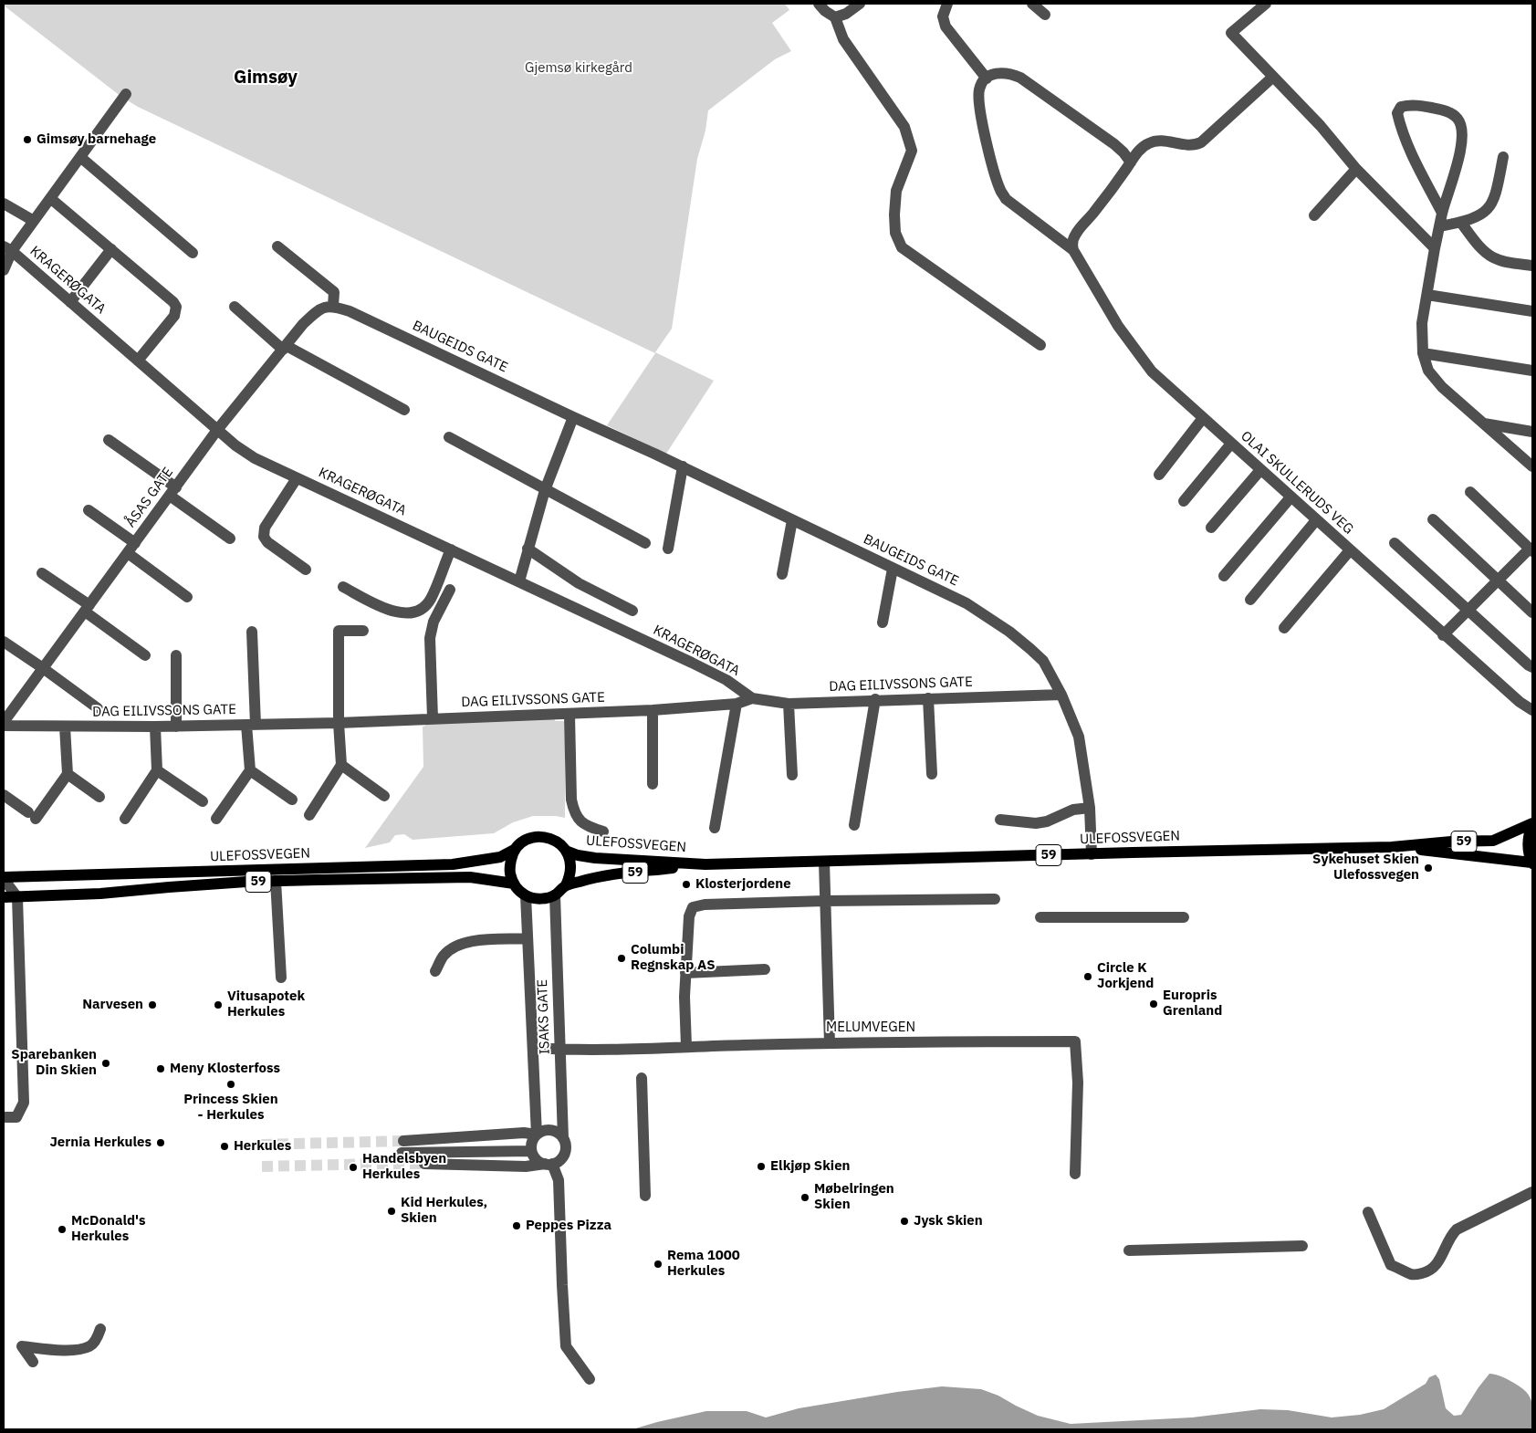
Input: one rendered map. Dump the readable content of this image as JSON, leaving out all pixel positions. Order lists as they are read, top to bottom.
{
  "streets": {
    "main road": ["ULEFOSSVEGEN", "59"],
    "street": [
      "KRAGERØGATA",
      "BAUGEIDS GATE",
      "OLAI SKULLERUDS VEG",
      "ÅSAS GATE",
      "DAG EILIVSSONS GATE",
      "ISAKS GATE",
      "MELUMVEGEN"
    ]
  },
  "crossings": [
    ["KRAGERØGATA", "ÅSAS GATE"],
    ["KRAGERØGATA", "DAG EILIVSSONS GATE"],
    ["BAUGEIDS GATE", "ÅSAS GATE"],
    ["BAUGEIDS GATE", "DAG EILIVSSONS GATE"],
    ["BAUGEIDS GATE", "ULEFOSSVEGEN"],
    ["ULEFOSSVEGEN", "59"],
    ["ULEFOSSVEGEN", "ISAKS GATE"],
    ["59", "ISAKS GATE"],
    ["ISAKS GATE", "MELUMVEGEN"]
  ],
  "districts": ["Gimsøy"],
  "parks": ["Gjemsø kirkegård"],
  "places": [
    "Gimsøy barnehage",
    "Sykehuset Skien Ulefossvegen",
    "Klosterjordene",
    "Columbi Regnskap AS",
    "Circle K Jorkjend",
    "Europris Grenland",
    "Narvesen",
    "Vitusapotek Herkules",
    "Sparebanken Din Skien",
    "Meny Klosterfoss",
    "Princess Skien - Herkules",
    "Jernia Herkules",
    "Herkules",
    "Elkjøp Skien",
    "Handelsbyen Herkules",
    "Møbelringen Skien",
    "Kid Herkules, Skien",
    "Jysk Skien",
    "Peppes Pizza",
    "McDonald's Herkules",
    "Rema 1000 Herkules"
  ]
}
